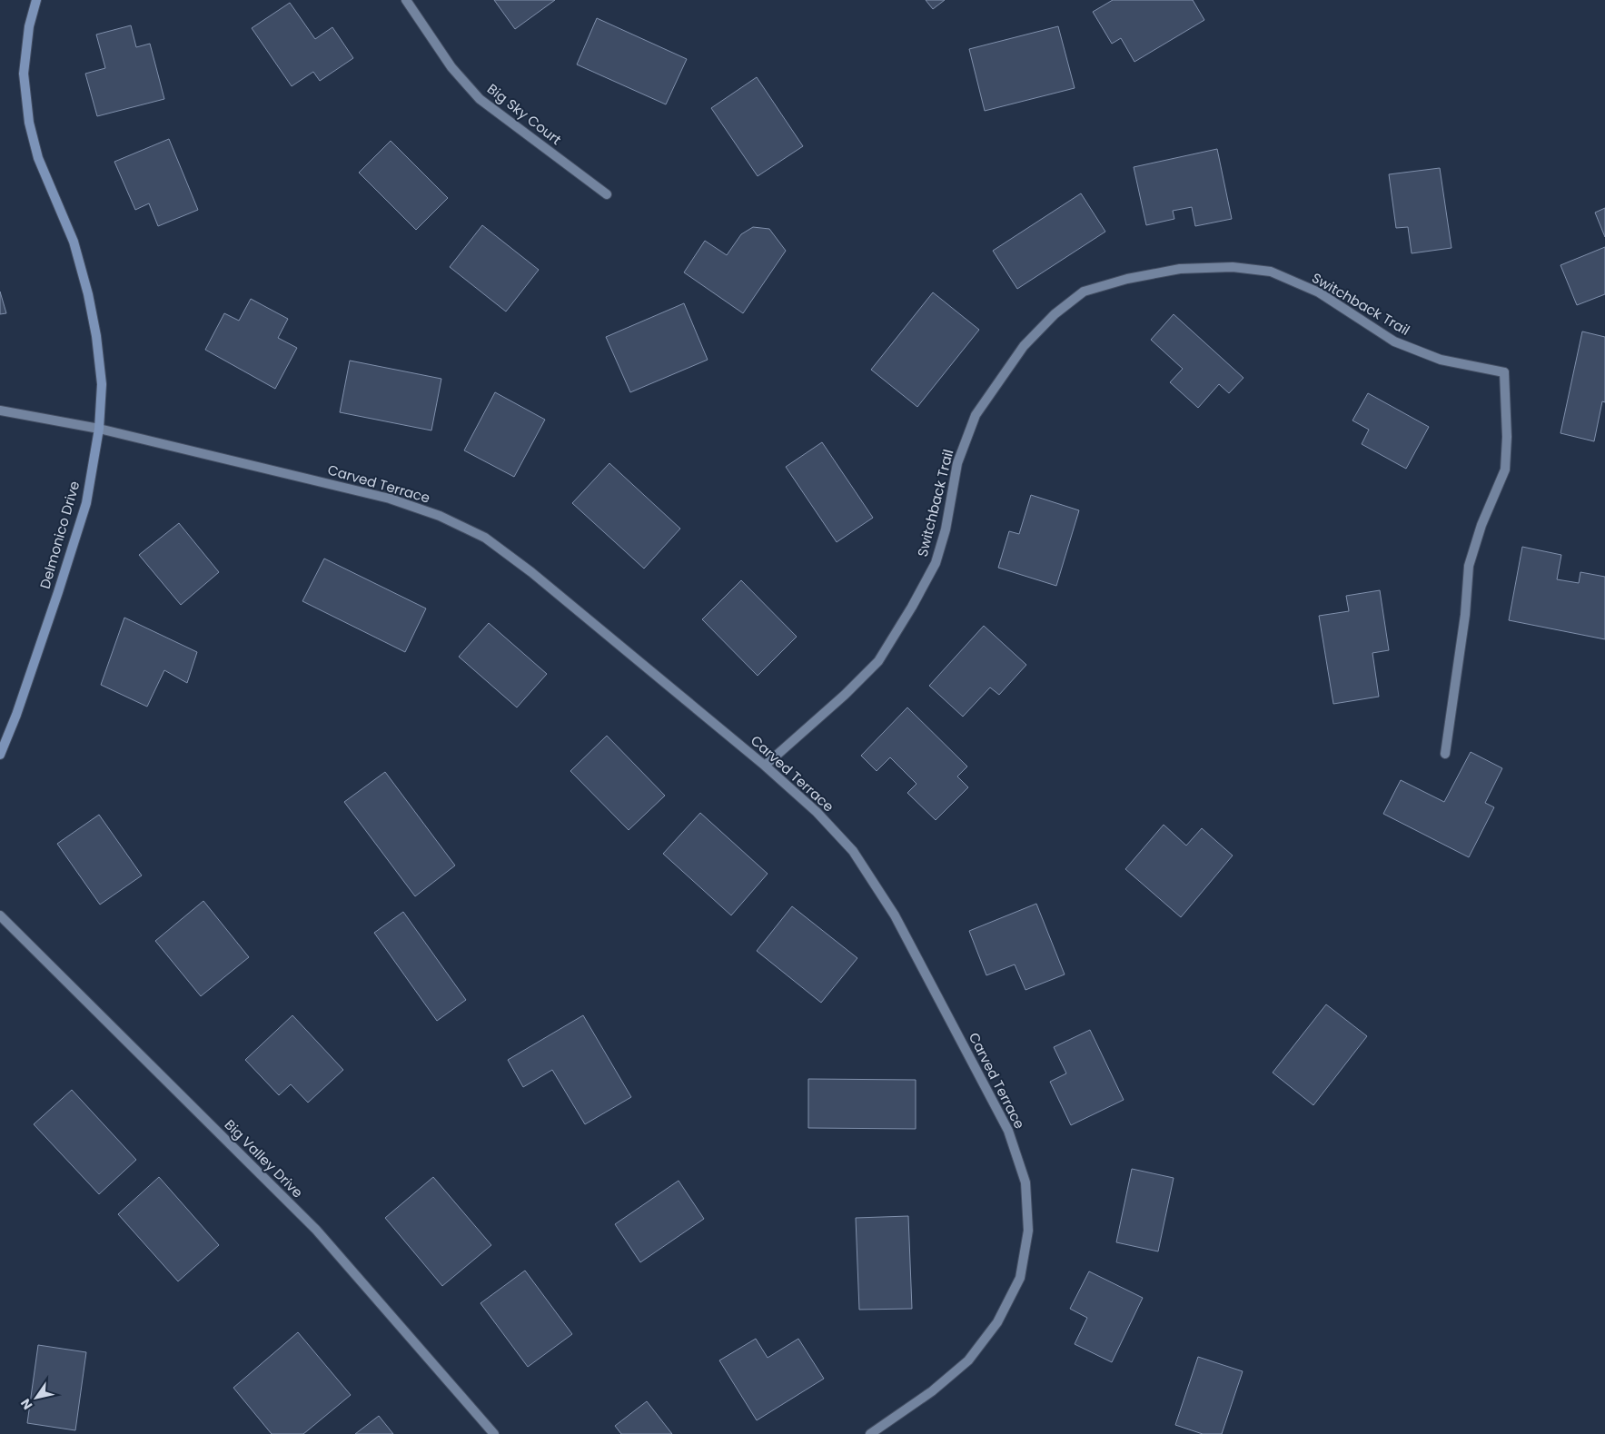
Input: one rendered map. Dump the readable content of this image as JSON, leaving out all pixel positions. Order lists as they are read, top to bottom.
{
  "streets": {
    "street": [
      "Big Sky Court",
      "Switchback Trail",
      "Carved Terrace",
      "Delmonico Drive",
      "Big Valley Drive"
    ]
  },
  "crossings": [
    ["Switchback Trail", "Carved Terrace"],
    ["Carved Terrace", "Delmonico Drive"]
  ],
  "north": "bottom left"
}
